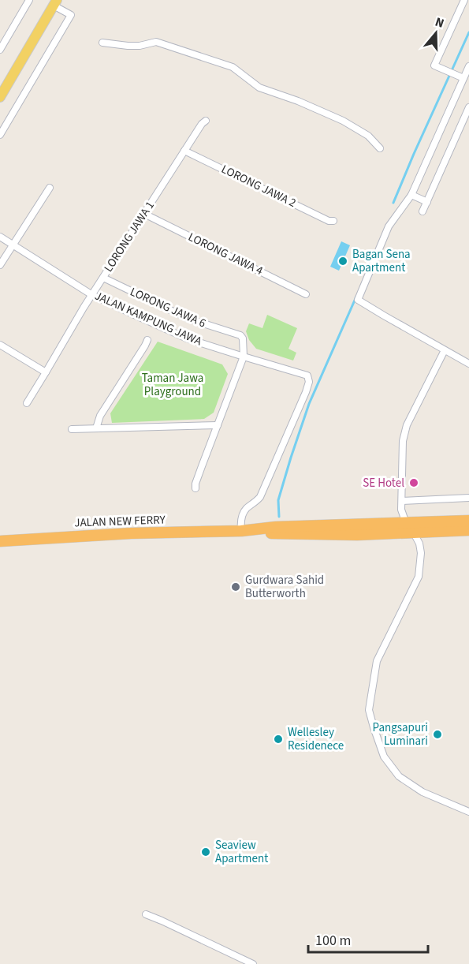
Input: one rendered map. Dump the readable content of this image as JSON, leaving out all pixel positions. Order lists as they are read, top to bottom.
{
  "streets": {
    "highway": ["JALAN NEW FERRY"],
    "street": [
      "LORONG JAWA 2",
      "LORONG JAWA 1",
      "LORONG JAWA 4",
      "LORONG JAWA 6",
      "JALAN KAMPUNG JAWA"
    ]
  },
  "crossings": [
    ["LORONG JAWA 2", "LORONG JAWA 1"],
    ["LORONG JAWA 1", "LORONG JAWA 4"],
    ["LORONG JAWA 1", "LORONG JAWA 6"],
    ["LORONG JAWA 1", "JALAN KAMPUNG JAWA"],
    ["LORONG JAWA 6", "JALAN KAMPUNG JAWA"],
    ["JALAN KAMPUNG JAWA", "JALAN NEW FERRY"]
  ],
  "parks": ["Taman Jawa Playground"],
  "places": [
    "Bagan Sena Apartment",
    "SE Hotel",
    "Gurdwara Sahid Butterworth",
    "Pangsapuri Luminari",
    "Wellesley Residenece",
    "Seaview Apartment"
  ],
  "scale_bar": "100 m",
  "north": "top"
}
